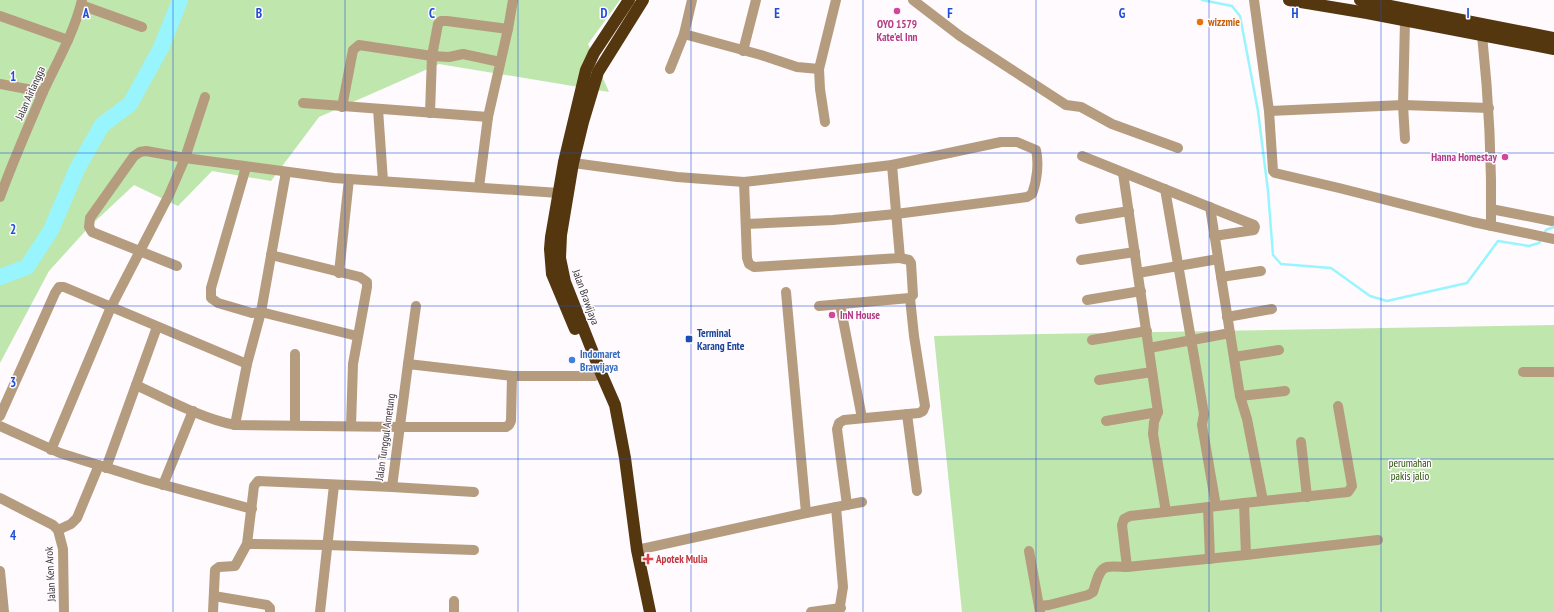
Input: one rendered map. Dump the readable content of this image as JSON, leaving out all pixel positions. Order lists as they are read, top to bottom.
{
  "streets": {
    "highway": ["Jalan Brawijaya"],
    "street": ["Jalan Airlangga", "Jalan Tunggul Ametung", "Jalan Ken Arok"]
  },
  "parks": ["perumahan pakis jalio"],
  "places": {
    "other": [
      "OYO 1579 Kate'el Inn",
      "wizzmie",
      "Hanna Homestay",
      "InN House",
      "Indomaret Brawijaya"
    ],
    "transit": ["Terminal Karang Ente"],
    "health": ["Apotek Mulia"]
  },
  "grid": {
    "columns": [
      "A",
      "B",
      "C",
      "D",
      "E",
      "F",
      "G",
      "H",
      "I"
    ],
    "rows": [
      "1",
      "2",
      "3",
      "4"
    ]
  }
}
